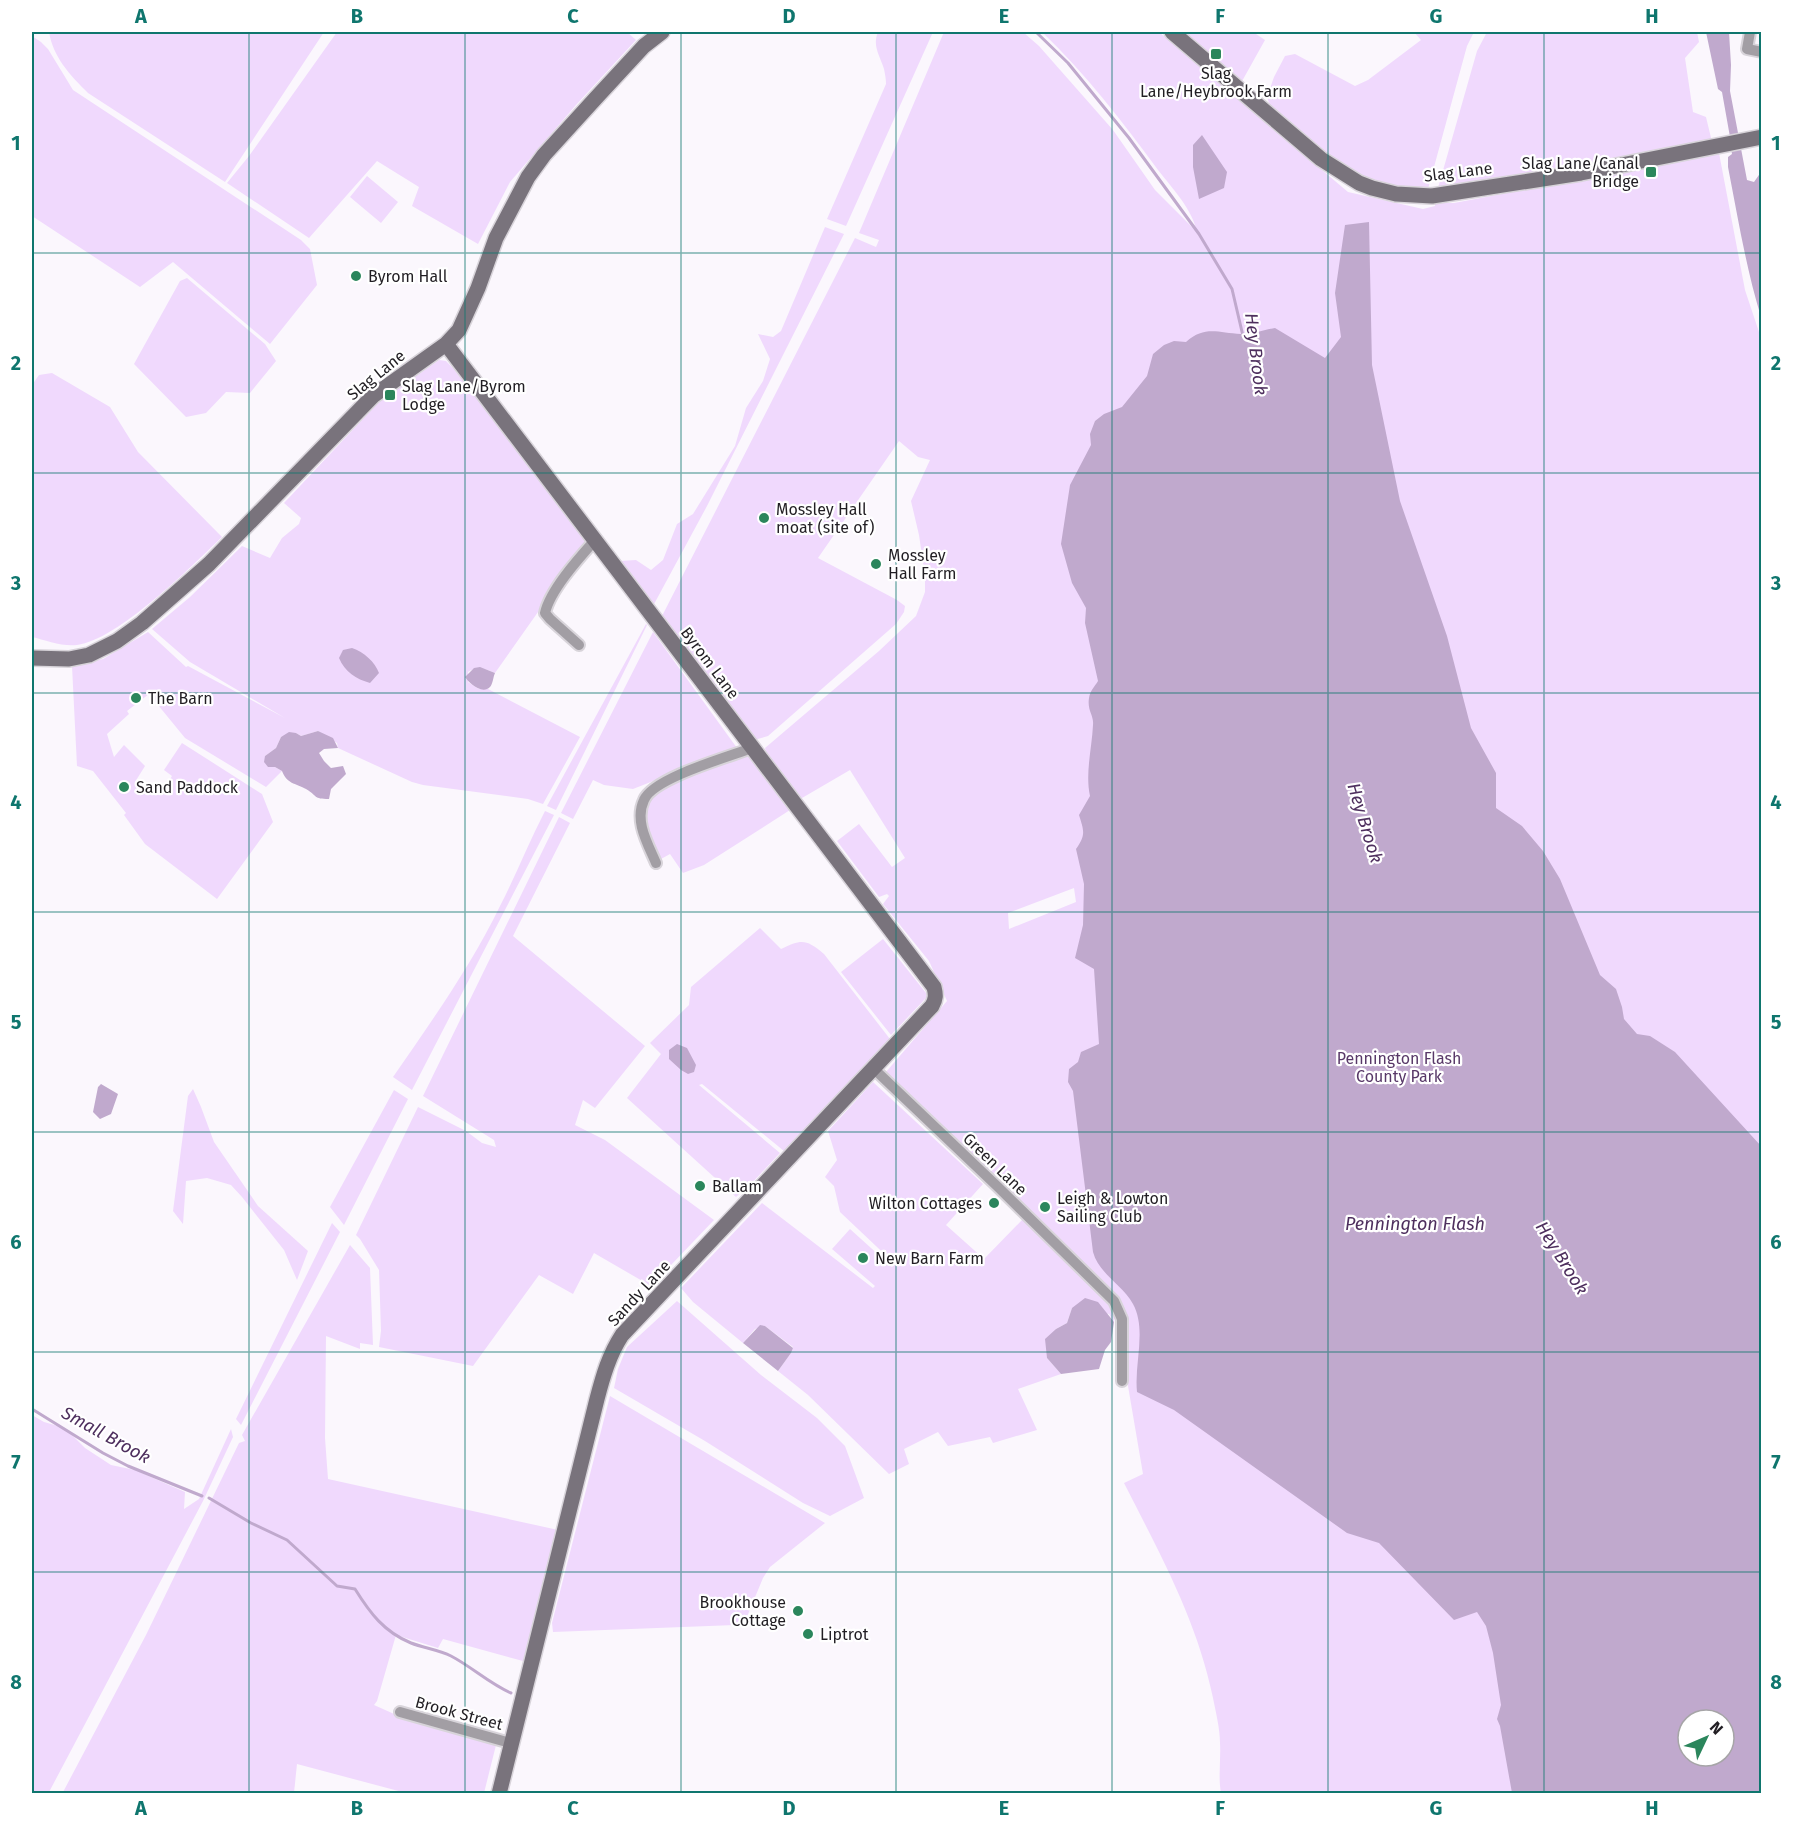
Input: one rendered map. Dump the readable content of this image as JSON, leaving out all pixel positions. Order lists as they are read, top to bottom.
{
  "streets": {
    "street": [
      "Slag Lane",
      "Byrom Lane",
      "Green Lane",
      "Sandy Lane",
      "Brook Street"
    ]
  },
  "crossings": [
    ["Slag Lane", "Byrom Lane"],
    ["Byrom Lane", "Sandy Lane"],
    ["Green Lane", "Sandy Lane"],
    ["Sandy Lane", "Brook Street"]
  ],
  "water": ["Hey Brook", "Pennington Flash", "Small Brook"],
  "parks": ["Pennington Flash County Park"],
  "places": {
    "transit": ["Slag Lane/Heybrook Farm", "Slag Lane/Canal Bridge", "Slag Lane/Byrom Lodge"],
    "other": [
      "Byrom Hall",
      "Mossley Hall moat (site of)",
      "Mossley Hall Farm",
      "The Barn",
      "Sand Paddock",
      "Ballam",
      "Wilton Cottages",
      "Leigh & Lowton Sailing Club",
      "New Barn Farm",
      "Brookhouse Cottage",
      "Liptrot"
    ]
  },
  "north": "top right",
  "grid": {
    "columns": [
      "A",
      "B",
      "C",
      "D",
      "E",
      "F",
      "G",
      "H"
    ],
    "rows": [
      "1",
      "2",
      "3",
      "4",
      "5",
      "6",
      "7",
      "8"
    ]
  }
}
